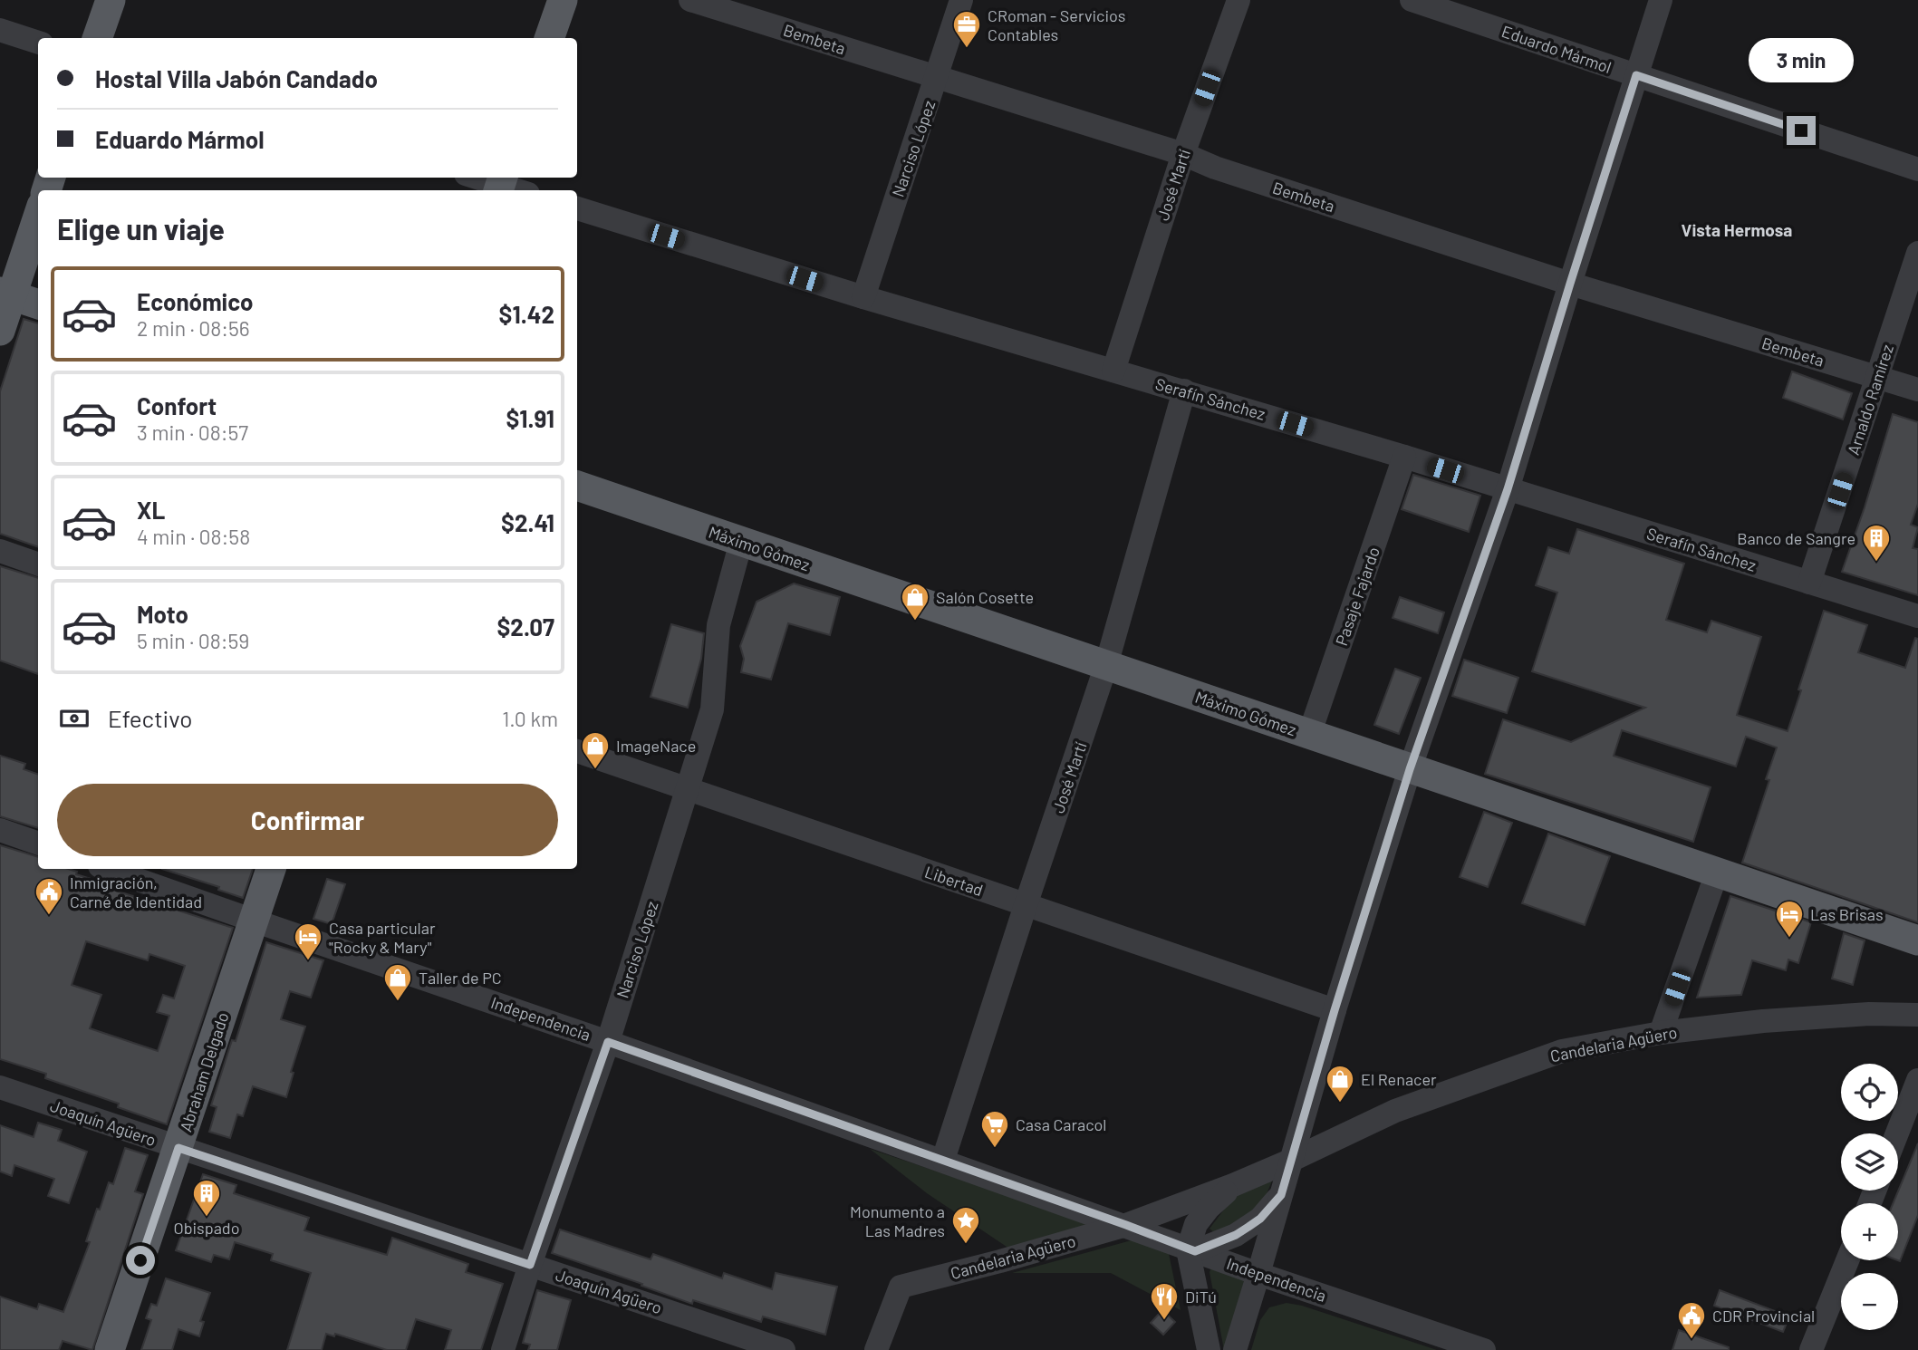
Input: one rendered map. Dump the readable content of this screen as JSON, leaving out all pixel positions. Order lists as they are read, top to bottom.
{
  "streets": {
    "main road": ["Máximo Gómez", "Abraham Delgado"],
    "street": [
      "Bembeta",
      "Eduardo Mármol",
      "Narciso López",
      "José Martí",
      "Serafín Sánchez",
      "Arnaldo Ramírez",
      "Pasaje Fajardo",
      "Libertad",
      "Independencia",
      "Candelaria Agüero",
      "Joaquín Agüero"
    ]
  },
  "crossings": [
    ["Bembeta", "Narciso López"],
    ["Bembeta", "José Martí"],
    ["Bembeta", "Arnaldo Ramírez"],
    ["Narciso López", "Serafín Sánchez"],
    ["Narciso López", "Máximo Gómez"],
    ["Narciso López", "Libertad"],
    ["Narciso López", "Independencia"],
    ["Narciso López", "Joaquín Agüero"],
    ["José Martí", "Serafín Sánchez"],
    ["José Martí", "Máximo Gómez"],
    ["José Martí", "Libertad"],
    ["José Martí", "Independencia"],
    ["Serafín Sánchez", "Arnaldo Ramírez"],
    ["Serafín Sánchez", "Pasaje Fajardo"],
    ["Máximo Gómez", "Pasaje Fajardo"],
    ["Independencia", "Candelaria Agüero"],
    ["Independencia", "Abraham Delgado"],
    ["Abraham Delgado", "Joaquín Agüero"]
  ],
  "districts": ["Vista Hermosa"],
  "places": {
    "office": ["CRoman - Servicios Contables"],
    "building": ["Banco de Sangre", "Obispado"],
    "shop": [
      "Salón Cosette",
      "ImageNace",
      "Taller de PC",
      "El Renacer"
    ],
    "public building": ["Inmigración, Carné de Identidad", "CDR Provincial"],
    "hotel": ["Las Brisas", "Casa particular \"Rocky & Mary\""],
    "supermarket": ["Casa Caracol"],
    "place": ["Monumento a Las Madres"],
    "restaurant": ["DiTú"]
  },
  "page": {
    "bubble": "3 min",
    "banner": ["Hostal Villa Jabón Candado", "Eduardo Mármol"],
    "heading": "Elige un viaje",
    "list": [
      {
        "name": "Económico",
        "note": "2 min · 08:56",
        "value": "$1.42"
      },
      {
        "name": "Confort",
        "note": "3 min · 08:57",
        "value": "$1.91"
      },
      {
        "name": "XL",
        "note": "4 min · 08:58",
        "value": "$2.41"
      },
      {
        "name": "Moto",
        "note": "5 min · 08:59",
        "value": "$2.07"
      }
    ],
    "pay": ["Efectivo", "1.0 km"],
    "buttons": "Confirmar",
    "map_buttons": ["+", "−"]
  }
}
